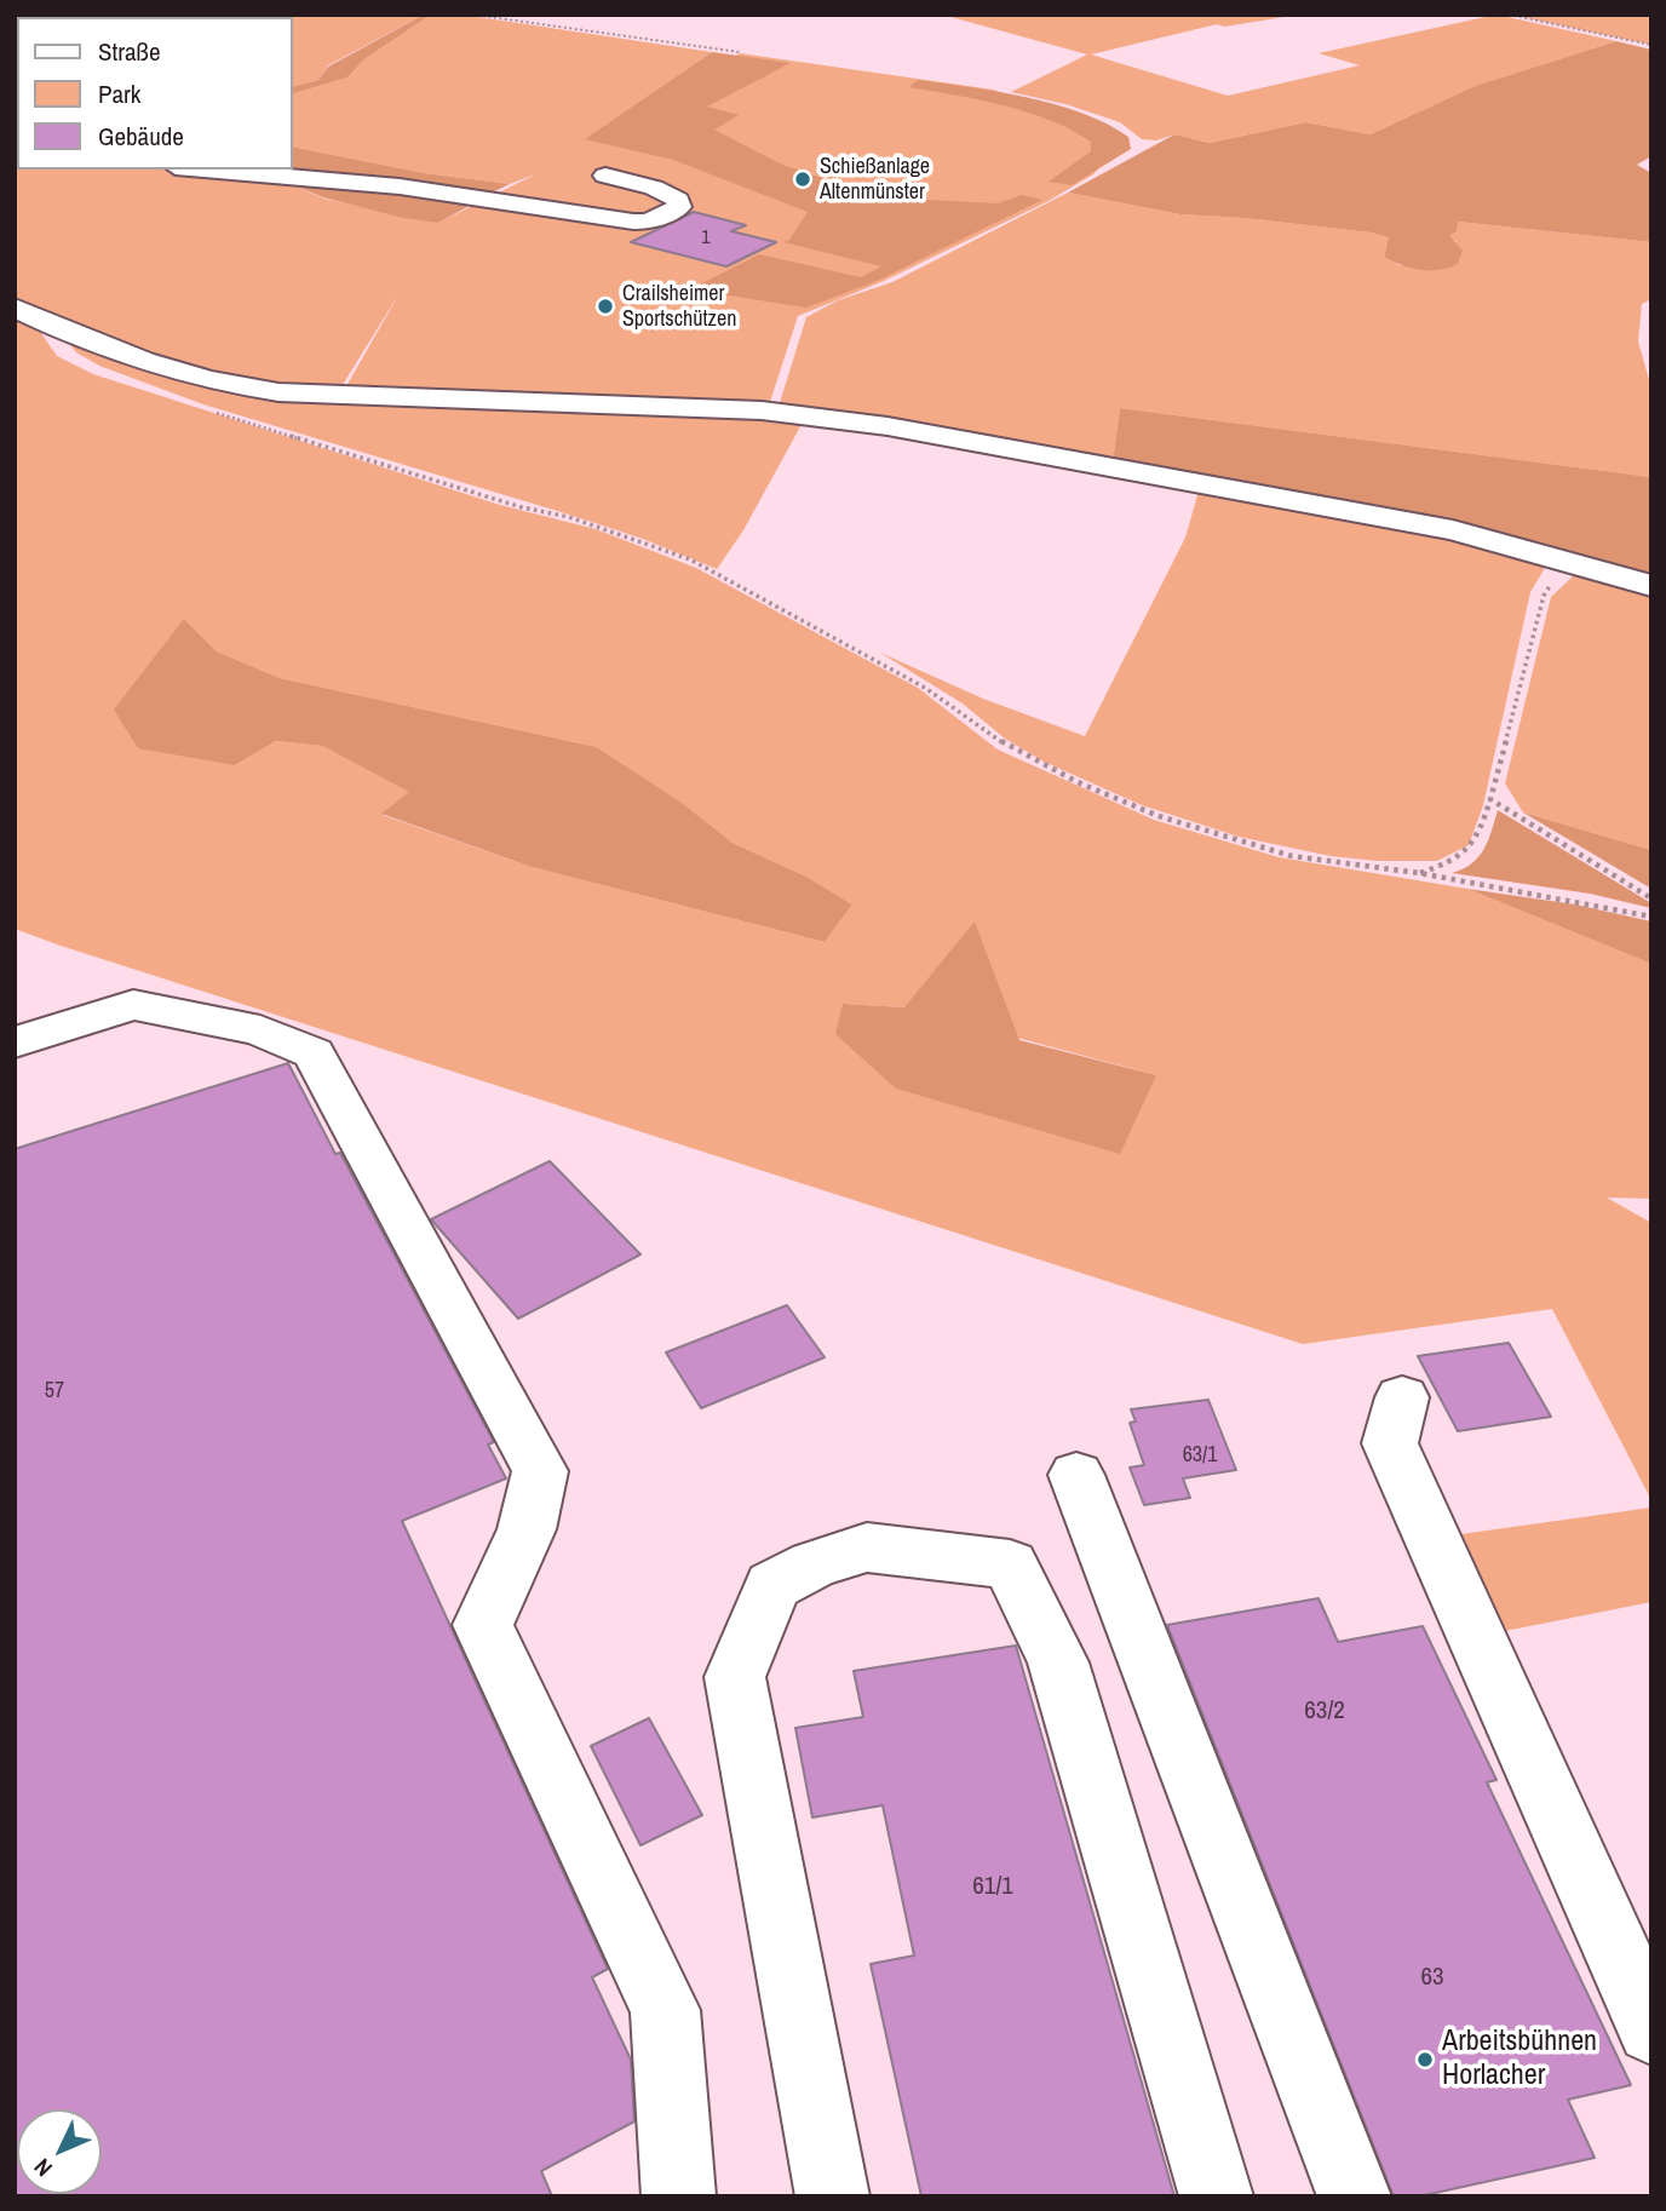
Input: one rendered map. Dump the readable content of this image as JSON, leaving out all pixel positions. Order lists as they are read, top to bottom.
{
  "places": ["Schießanlage Altenmünster", "Crailsheimer Sportschützen", "Arbeitsbühnen Horlacher"],
  "house_numbers": [
    "1",
    "57",
    "63/1",
    "63/2",
    "61/1",
    "63"
  ],
  "legend": ["Straße", "Park", "Gebäude"],
  "north": "bottom left"
}
